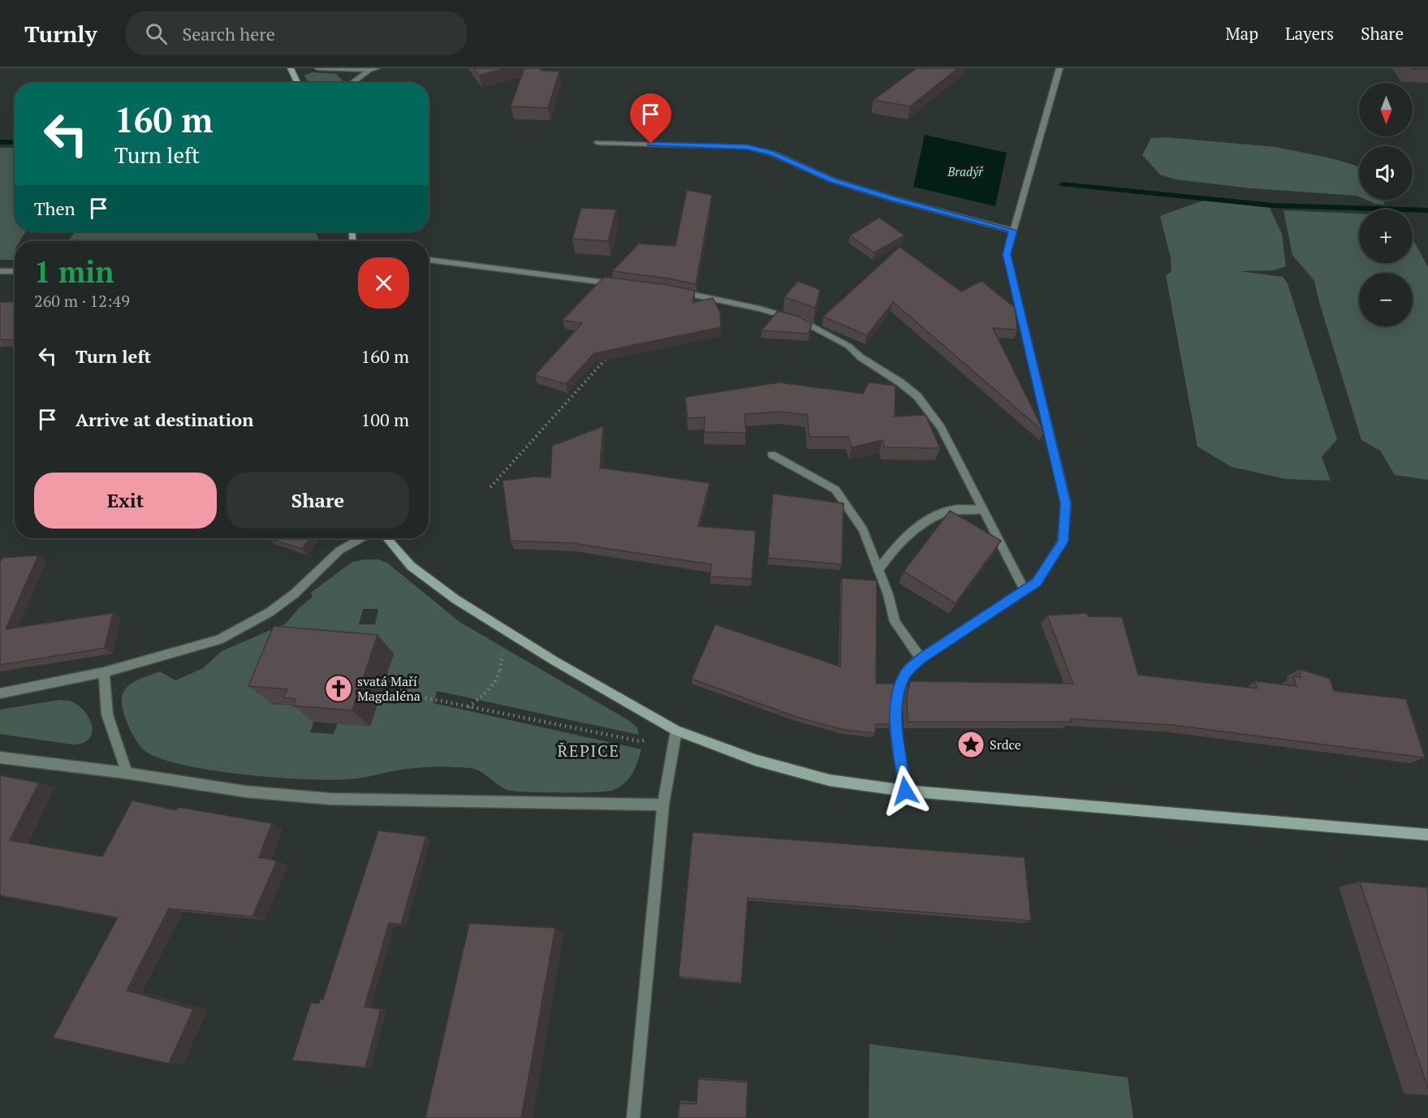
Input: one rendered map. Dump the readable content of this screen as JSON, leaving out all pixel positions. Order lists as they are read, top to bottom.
{
  "districts": ["ŘEPICE"],
  "water": ["Bradýř"],
  "places": {
    "church": ["svatá Maří Magdaléna"],
    "place": ["Srdce"]
  },
  "north": "bottom",
  "page": {
    "header": "Turnly",
    "search": "Search here",
    "nav": ["Map", "Layers", "Share"],
    "map_buttons": ["+", "−"],
    "turn": ["160 m", "Turn left"],
    "then": "Then",
    "heading": ["1 min", "260 m · 12:49"],
    "list": [
      {
        "name": "Turn left",
        "value": "160 m"
      },
      {
        "name": "Arrive at destination",
        "value": "100 m"
      }
    ],
    "buttons": ["Exit", "Share"]
  }
}
